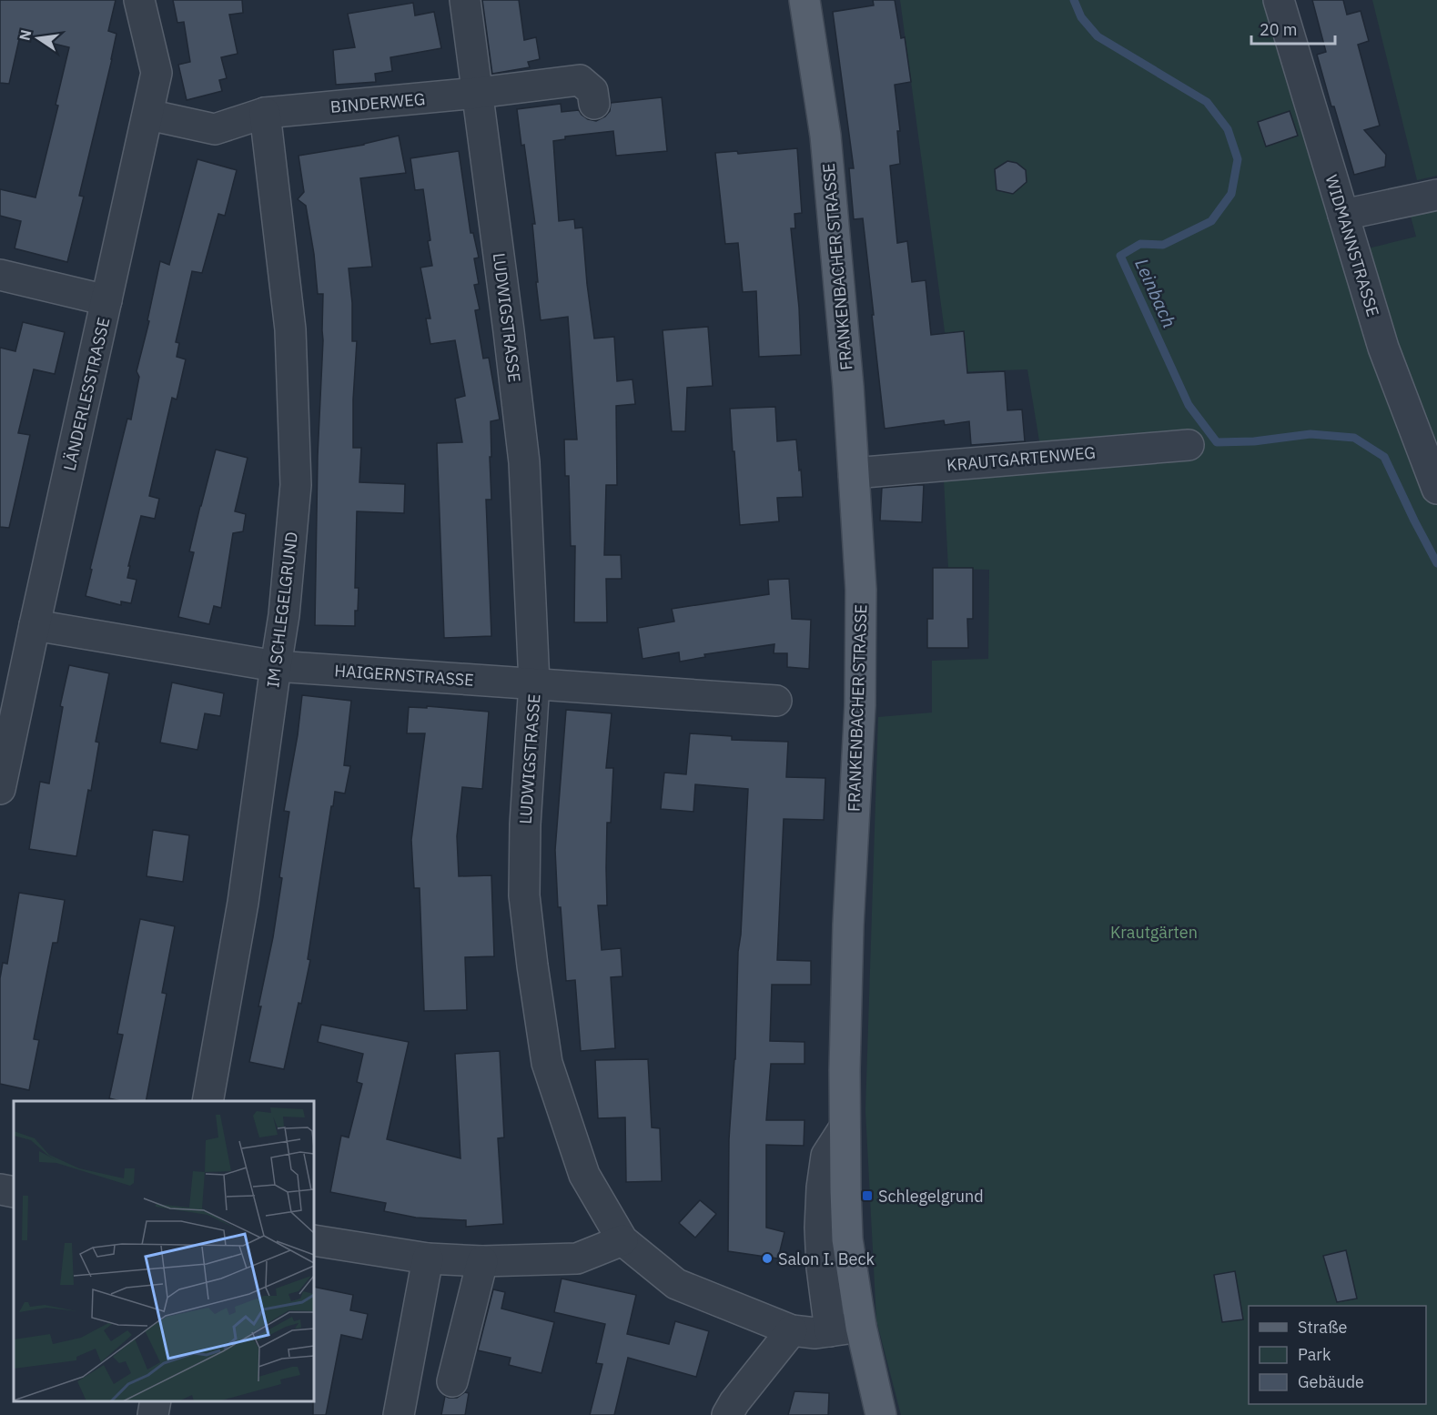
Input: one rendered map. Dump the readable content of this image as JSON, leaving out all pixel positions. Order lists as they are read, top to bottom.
{
  "streets": {
    "main road": ["FRANKENBACHER STRASSE"],
    "street": [
      "BINDERWEG",
      "WIDMANNSTRASSE",
      "LUDWIGSTRASSE",
      "LÄNDERLESSTRASSE",
      "KRAUTGARTENWEG",
      "IM SCHLEGELGRUND",
      "HAIGERNSTRASSE"
    ]
  },
  "crossings": [
    ["BINDERWEG", "LUDWIGSTRASSE"],
    ["BINDERWEG", "LÄNDERLESSTRASSE"],
    ["BINDERWEG", "IM SCHLEGELGRUND"],
    ["FRANKENBACHER STRASSE", "LUDWIGSTRASSE"],
    ["FRANKENBACHER STRASSE", "KRAUTGARTENWEG"],
    ["LUDWIGSTRASSE", "HAIGERNSTRASSE"],
    ["LÄNDERLESSTRASSE", "HAIGERNSTRASSE"],
    ["IM SCHLEGELGRUND", "HAIGERNSTRASSE"]
  ],
  "water": ["Leinbach"],
  "parks": ["Krautgärten"],
  "places": {
    "transit": ["Schlegelgrund"],
    "other": ["Salon I. Beck"]
  },
  "legend": ["Straße", "Park", "Gebäude"],
  "scale_bar": "20 m",
  "north": "left"
}
